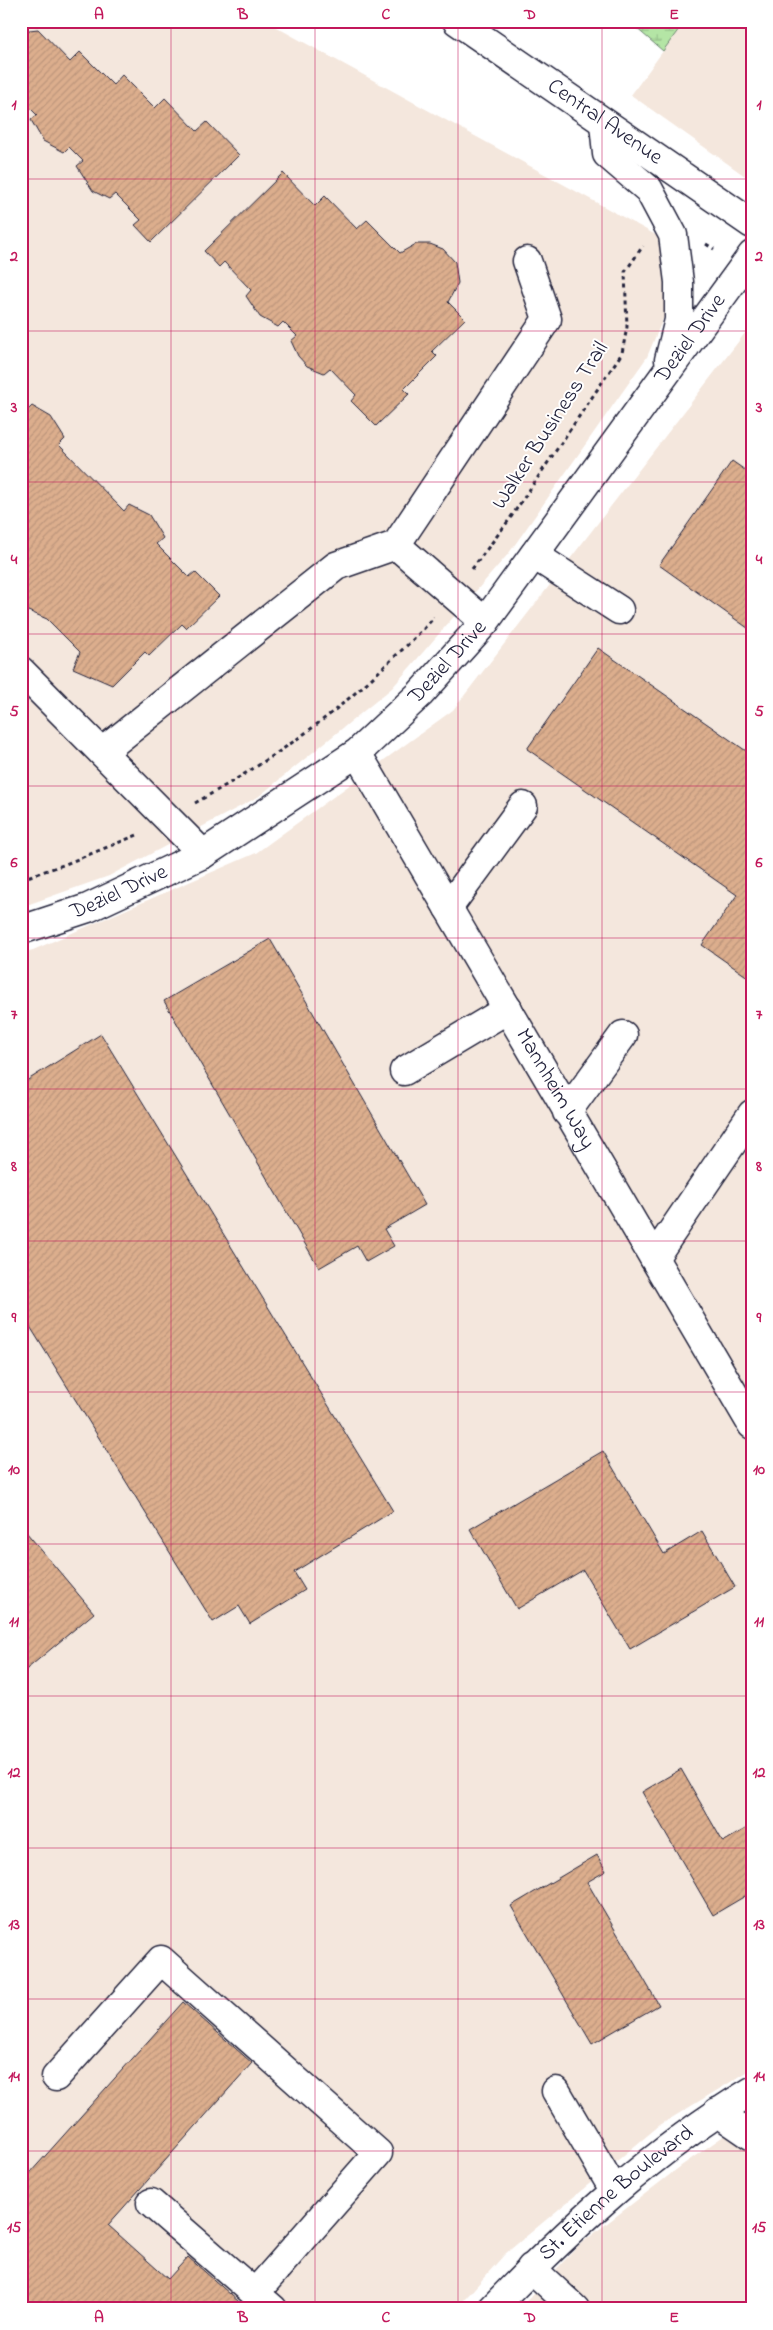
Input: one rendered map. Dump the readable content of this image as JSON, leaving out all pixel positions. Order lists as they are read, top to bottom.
{
  "streets": {
    "street": [
      "Central Avenue",
      "Deziel Drive",
      "Mannheim Way",
      "St. Etienne Boulevard"
    ],
    "path": ["Walker Business Trail"]
  },
  "crossings": [
    ["Deziel Drive", "Mannheim Way"]
  ],
  "grid": {
    "columns": [
      "A",
      "B",
      "C",
      "D",
      "E"
    ],
    "rows": [
      "1",
      "2",
      "3",
      "4",
      "5",
      "6",
      "7",
      "8",
      "9",
      "10",
      "11",
      "12",
      "13",
      "14",
      "15"
    ]
  }
}
